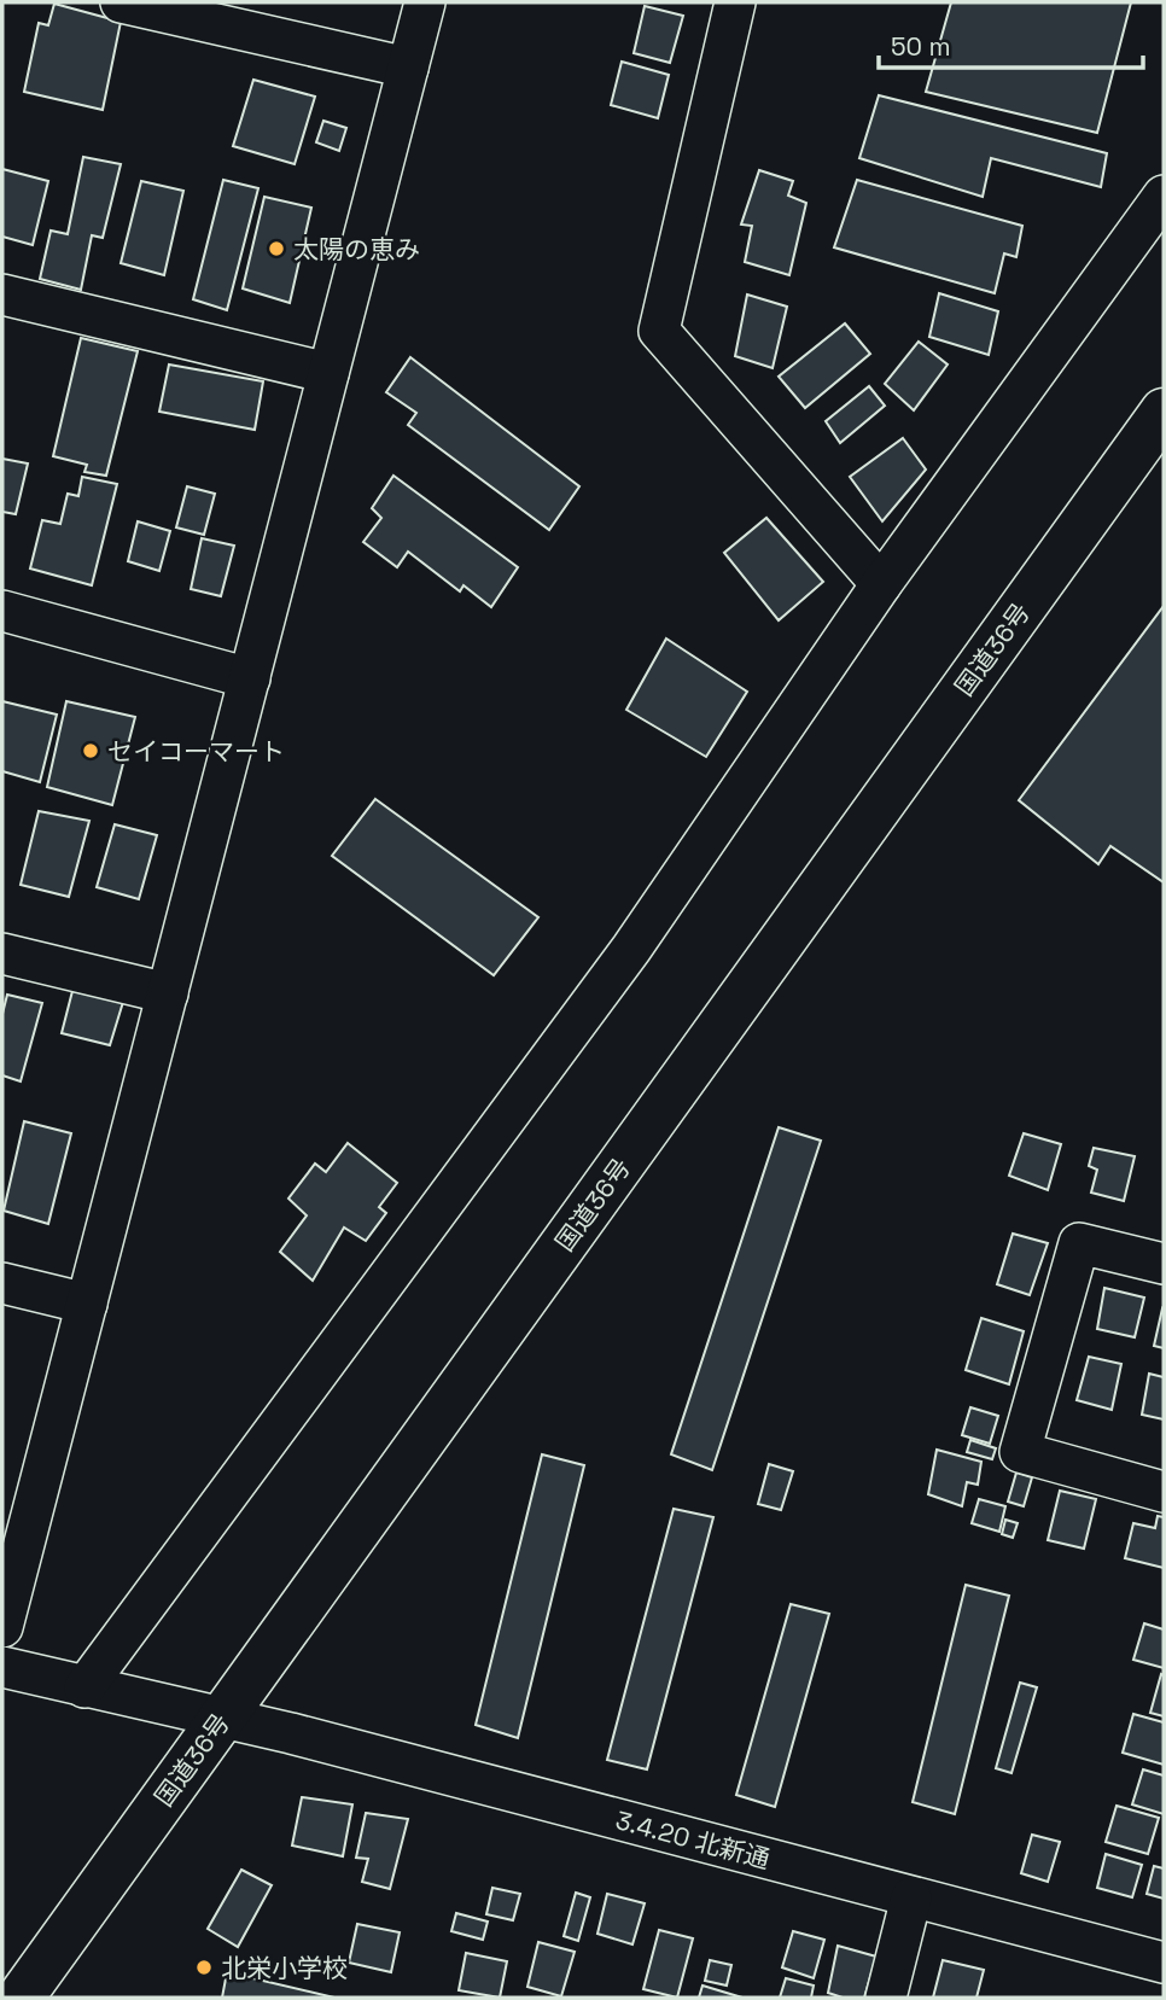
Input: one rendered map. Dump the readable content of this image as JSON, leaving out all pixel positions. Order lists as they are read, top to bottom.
{
  "streets": {
    "highway": ["国道36号"],
    "street": ["3.4.20 北新通"]
  },
  "crossings": [
    ["国道36号", "3.4.20 北新通"]
  ],
  "places": ["太陽の恵み", "セイコーマート", "北栄小学校"],
  "scale_bar": "50 m"
}
